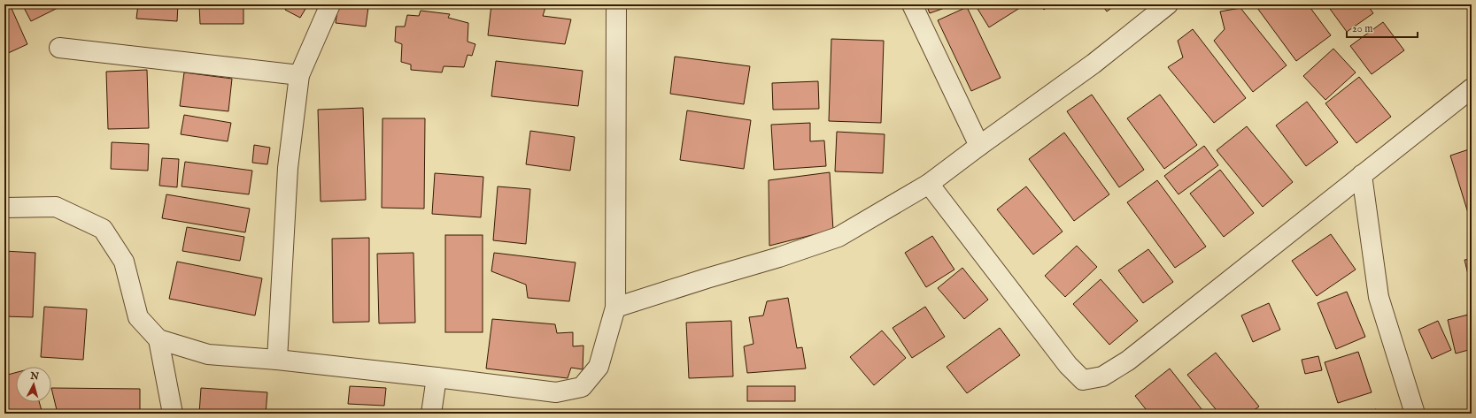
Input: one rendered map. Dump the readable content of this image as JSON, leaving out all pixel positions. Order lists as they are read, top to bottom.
{
  "scale_bar": "20 m",
  "north": "top"
}
